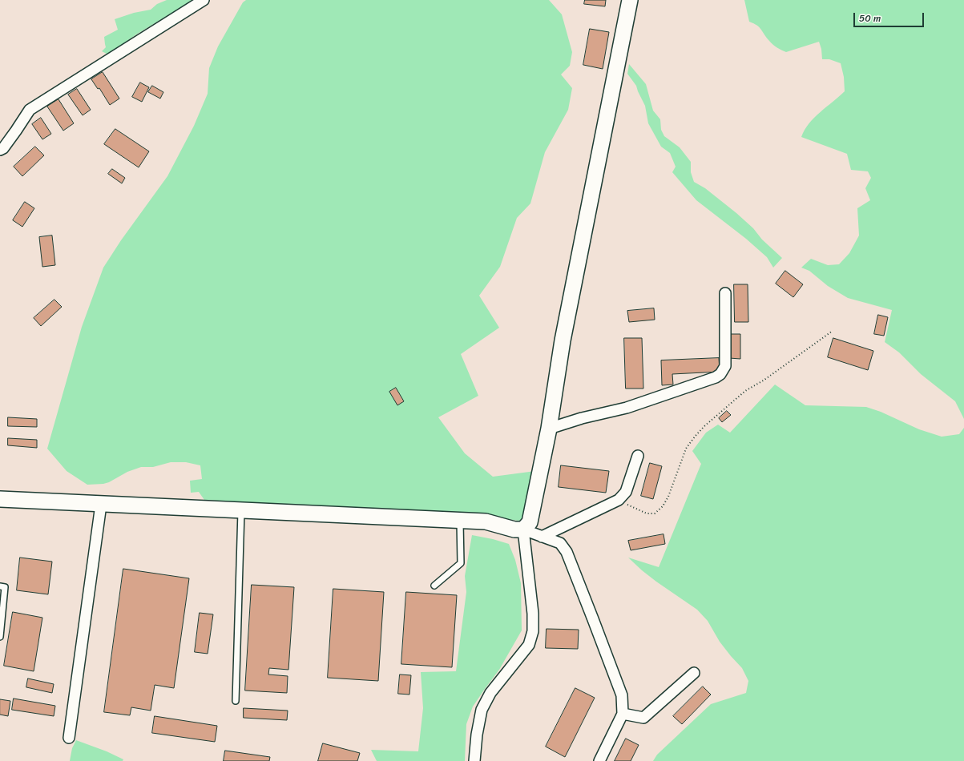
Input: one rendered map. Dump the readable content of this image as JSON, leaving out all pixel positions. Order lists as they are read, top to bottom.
{
  "scale_bar": "50 m"
}
